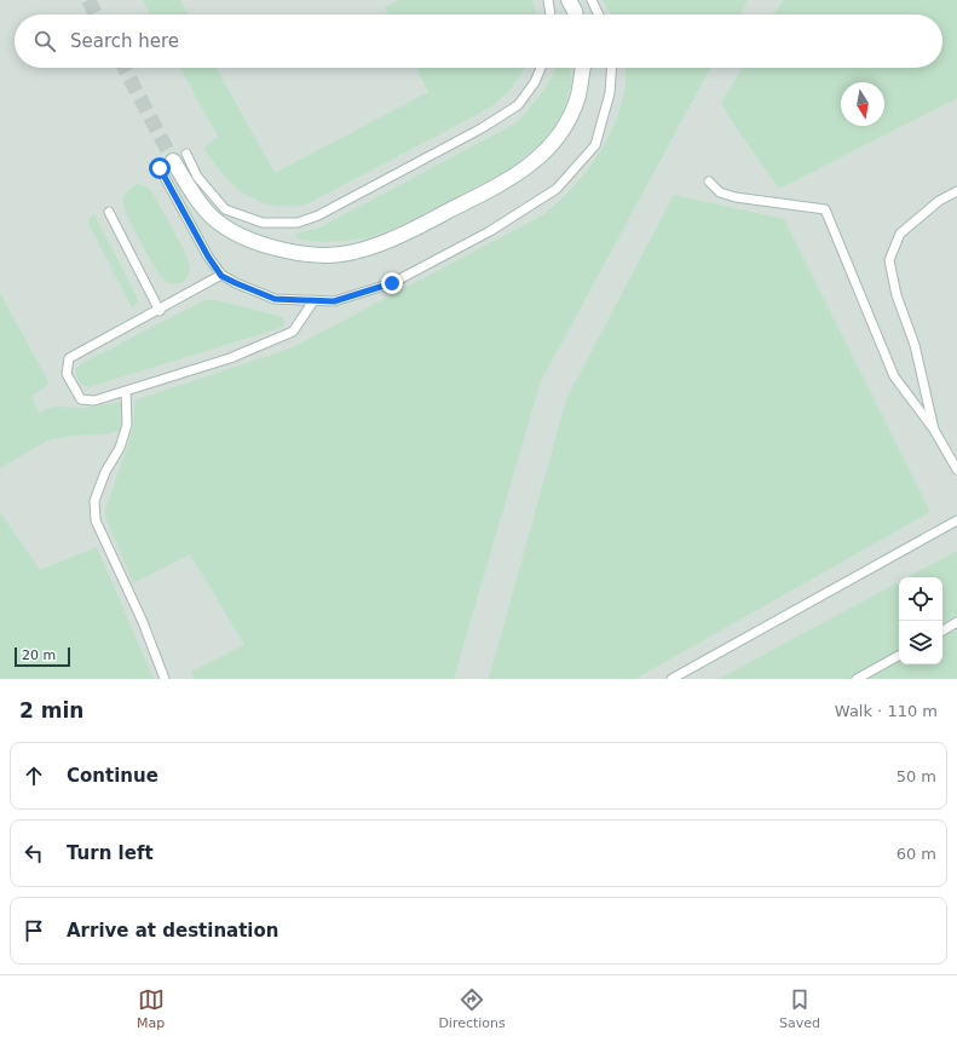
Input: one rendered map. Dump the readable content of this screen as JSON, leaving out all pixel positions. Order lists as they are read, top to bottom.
{
  "scale_bar": "20 m",
  "north": "bottom",
  "page": {
    "search": "Search here",
    "scale": "20 m",
    "heading": ["2 min", "Walk · 110 m"],
    "list": [
      ["Continue", "50 m"],
      ["Turn left", "60 m"],
      "Arrive at destination"
    ],
    "nav": ["Map", "Directions", "Saved"]
  }
}
